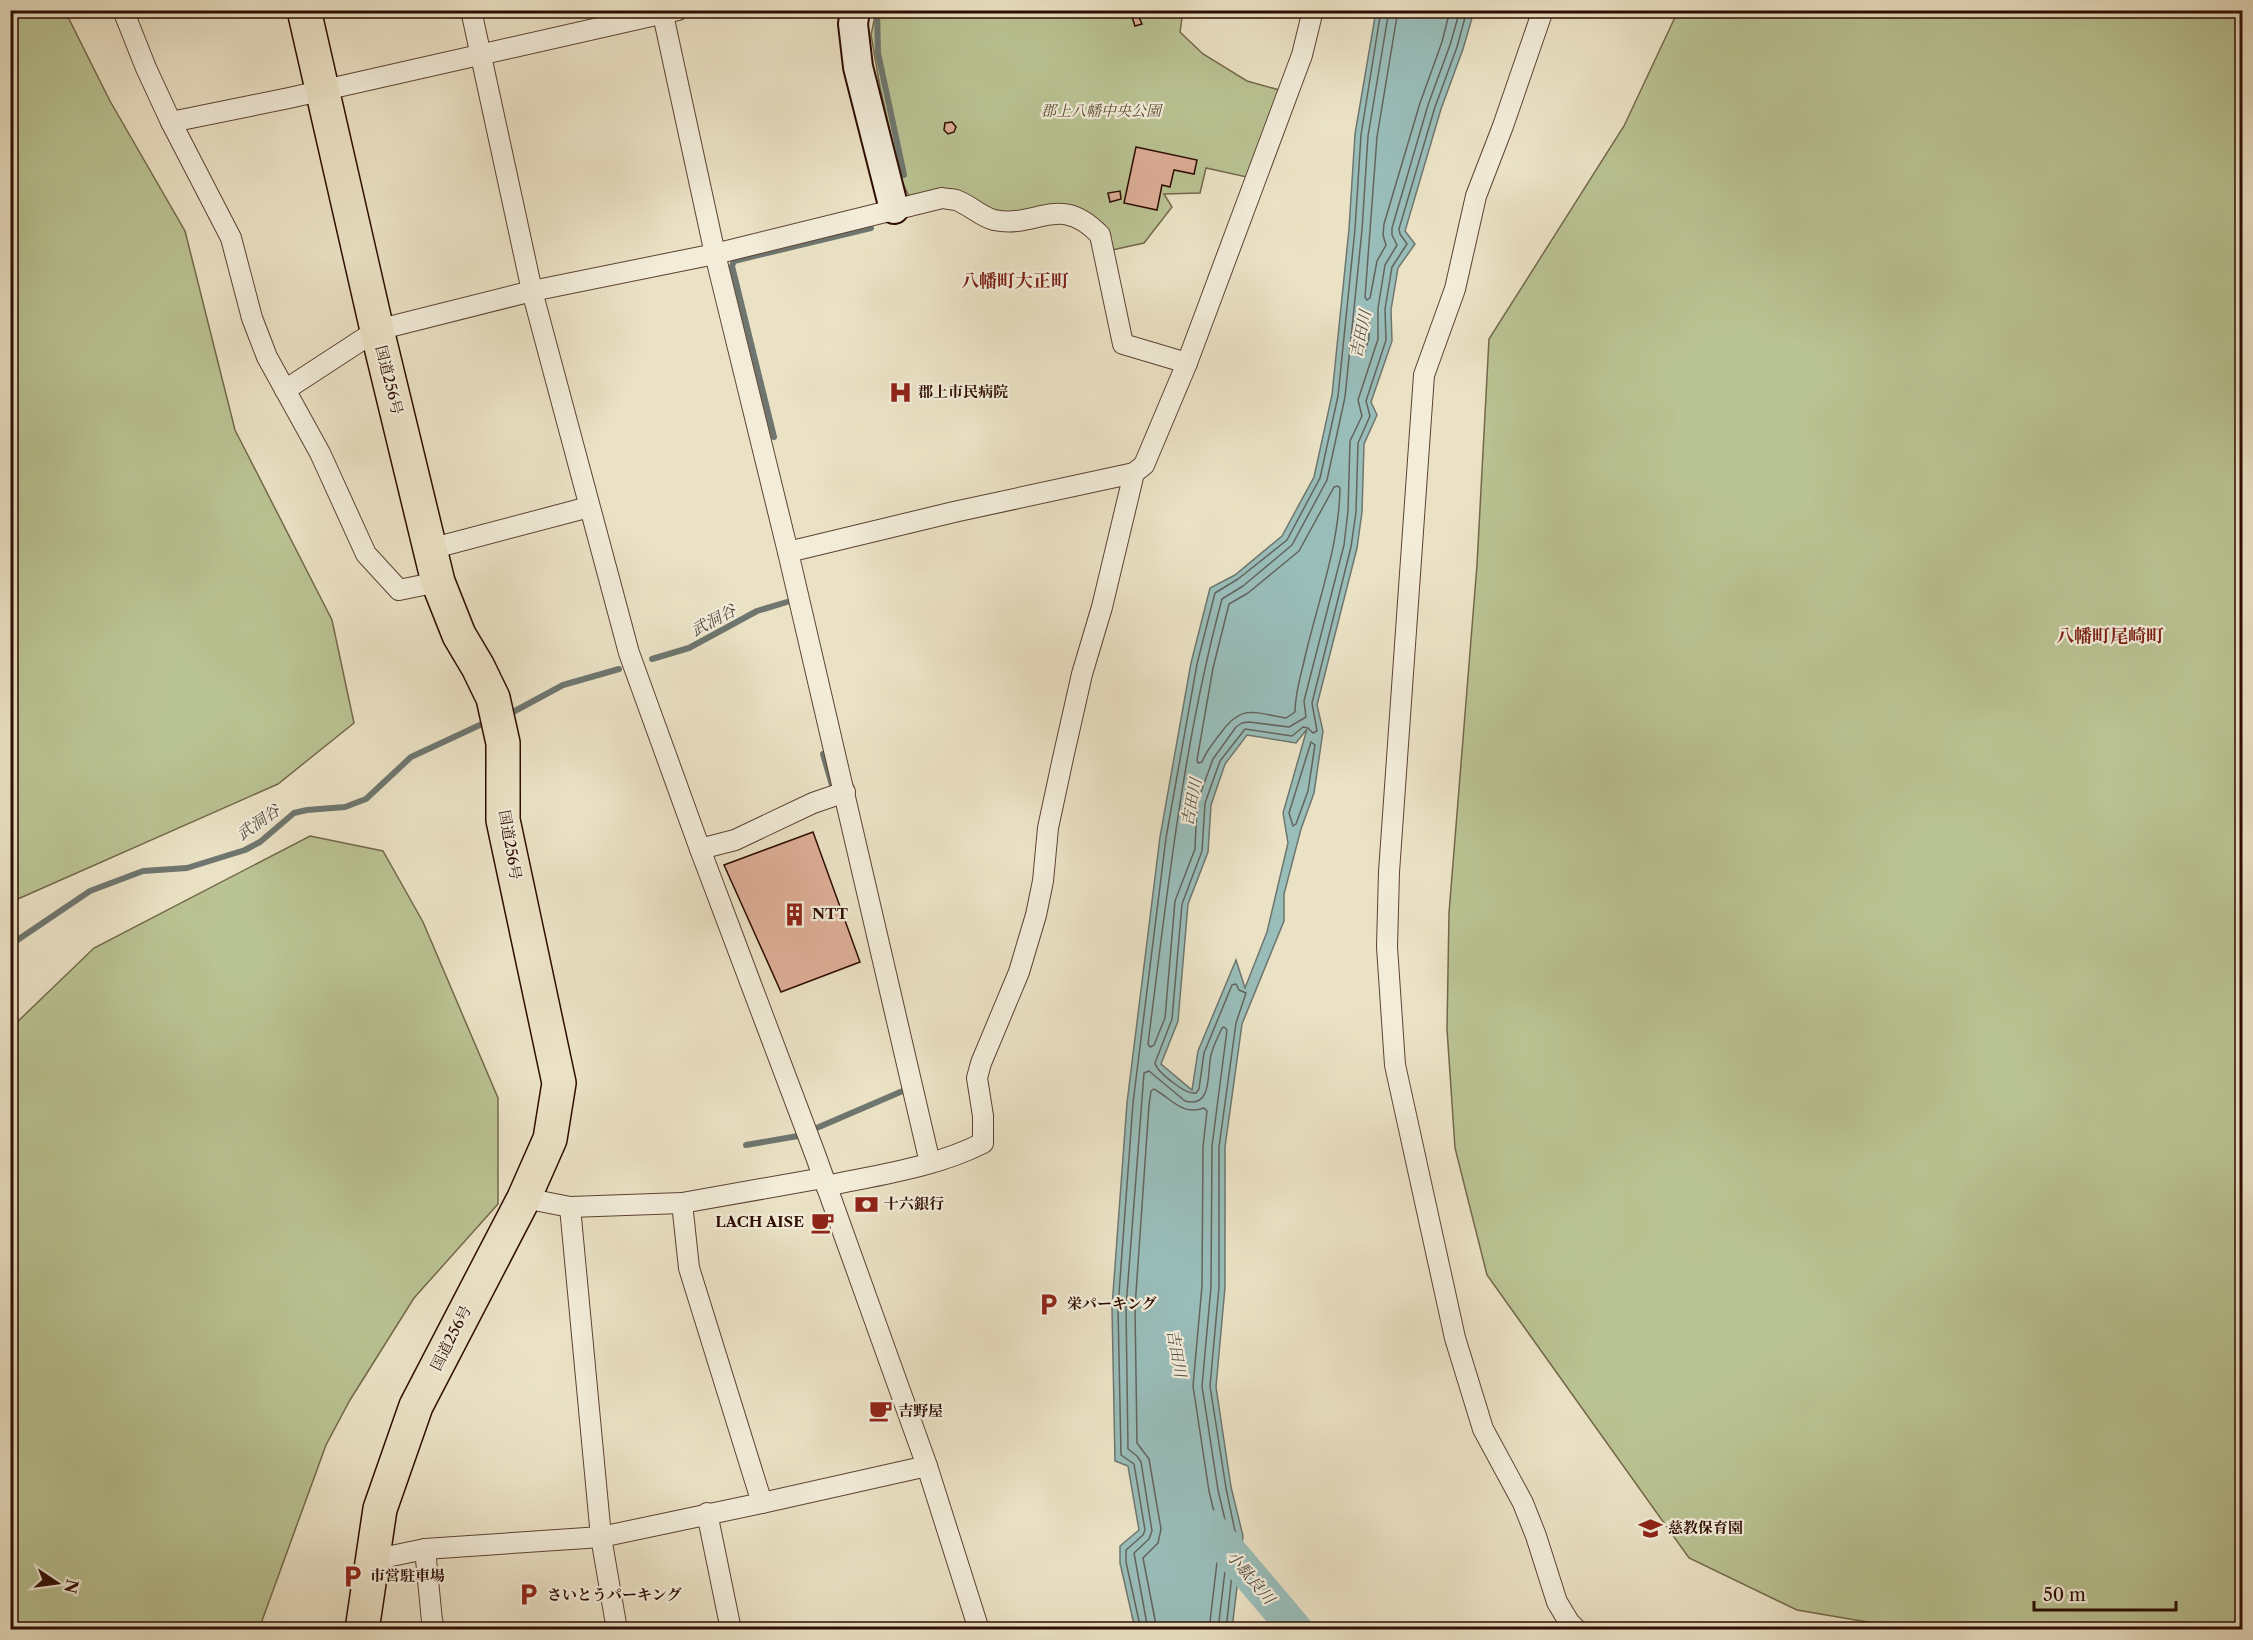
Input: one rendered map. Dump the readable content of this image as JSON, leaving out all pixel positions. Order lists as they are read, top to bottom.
{
  "streets": {
    "highway": ["国道256号"]
  },
  "districts": ["八幡町大正町", "八幡町尾崎町"],
  "water": ["吉田川", "武洞谷", "小駄良川"],
  "parks": ["郡上八幡中央公園"],
  "places": {
    "hospital": ["郡上市民病院"],
    "building": ["NTT"],
    "bank": ["十六銀行"],
    "cafe": ["LACH AISE", "吉野屋"],
    "parking": ["栄パーキング", "市営駐車場", "さいとうパーキング"],
    "school or university": ["慈教保育園"]
  },
  "scale_bar": "50 m",
  "north": "right"
}
